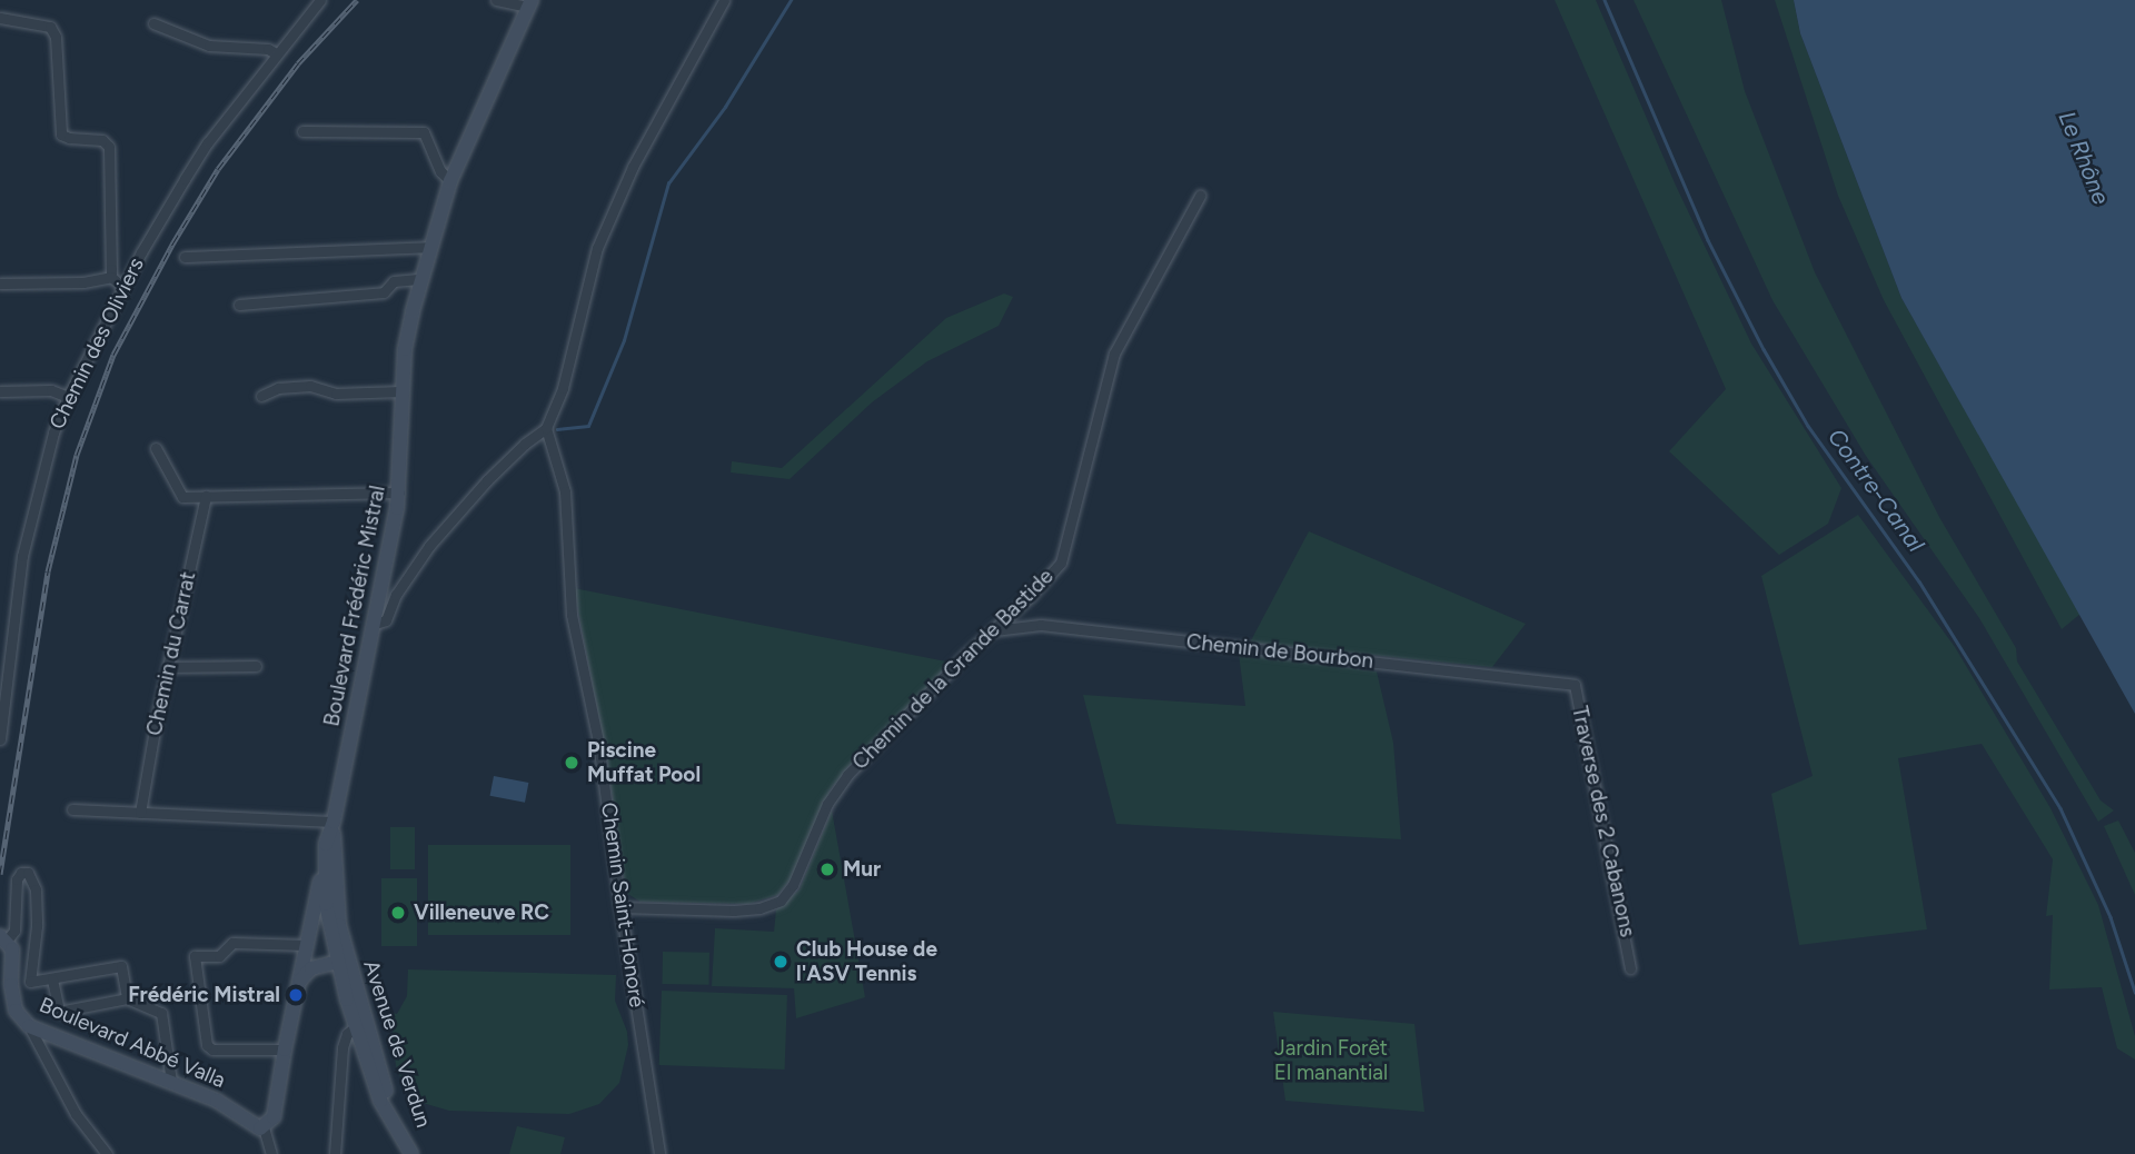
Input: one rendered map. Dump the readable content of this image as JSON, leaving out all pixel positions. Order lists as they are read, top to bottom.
{
  "streets": {
    "main road": ["Boulevard Frédéric Mistral", "Boulevard Abbé Valla", "Avenue de Verdun"],
    "street": [
      "Chemin des Oliviers",
      "Chemin de Bourbon",
      "Chemin du Carrat",
      "Chemin de la Grande Bastide",
      "Traverse des 2 Cabanons",
      "Chemin Saint-Honoré"
    ]
  },
  "crossings": [
    ["Boulevard Frédéric Mistral", "Boulevard Abbé Valla"],
    ["Boulevard Frédéric Mistral", "Avenue de Verdun"],
    ["Chemin de Bourbon", "Chemin de la Grande Bastide"],
    ["Chemin de Bourbon", "Traverse des 2 Cabanons"],
    ["Chemin de la Grande Bastide", "Chemin Saint-Honoré"]
  ],
  "water": ["Le Rhône", "Contre-Canal"],
  "parks": ["Jardin Forêt El manantial"],
  "places": [
    "Piscine Muffat Pool",
    "Mur",
    "Villeneuve RC",
    "Club House de l'ASV Tennis",
    "Frédéric Mistral"
  ]
}
